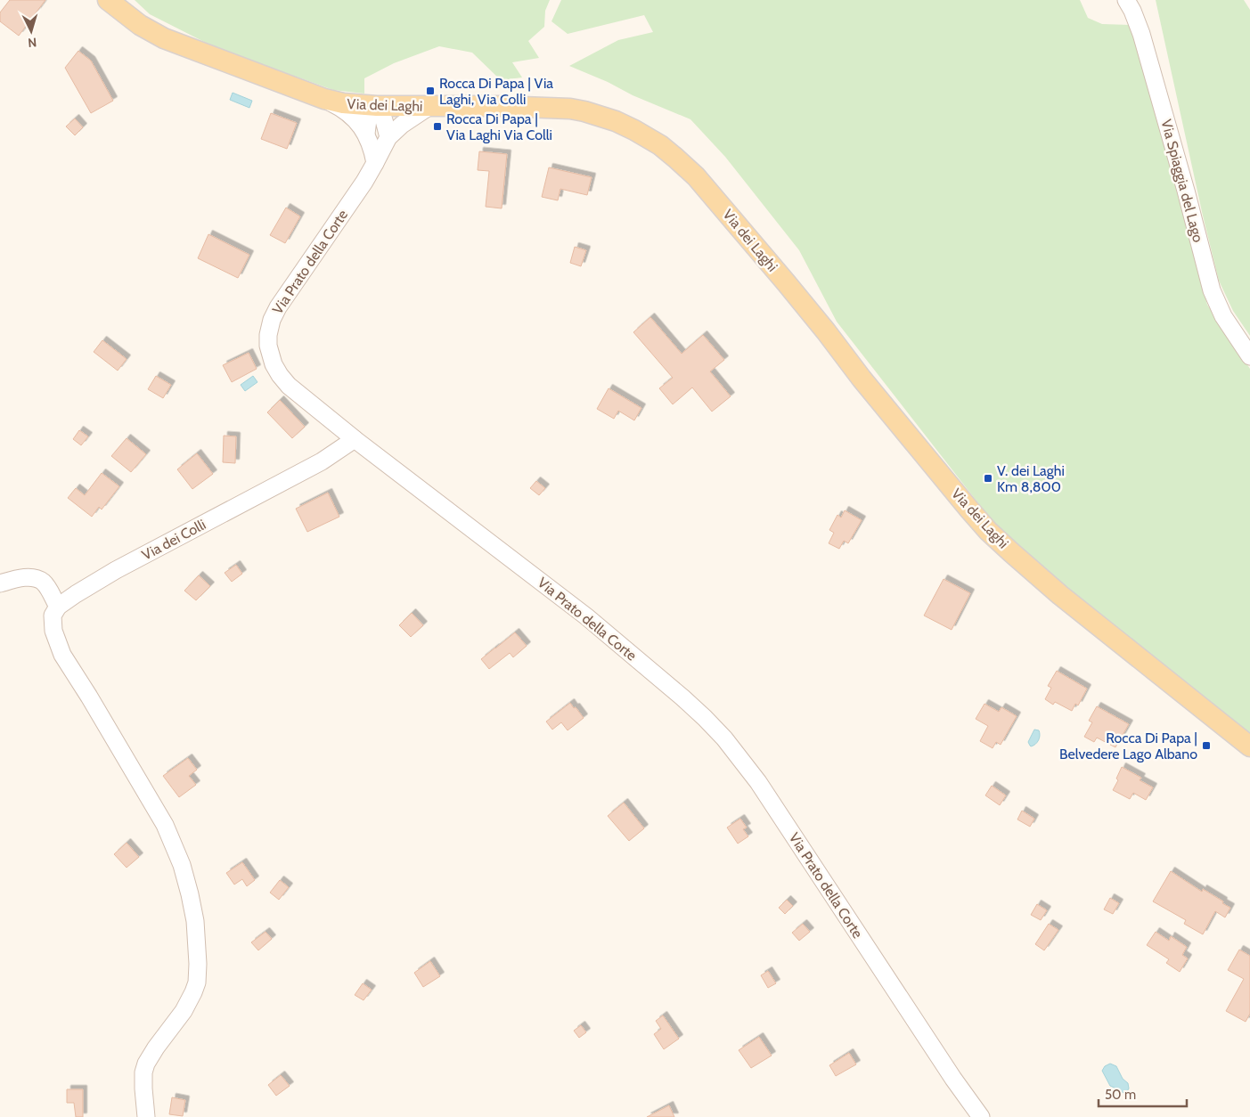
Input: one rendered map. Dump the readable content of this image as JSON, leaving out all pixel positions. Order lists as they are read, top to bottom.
{
  "streets": {
    "main road": ["Via dei Laghi"],
    "street": ["Via Spiaggia del Lago", "Via Prato della Corte", "Via dei Colli"]
  },
  "crossings": [
    ["Via Prato della Corte", "Via dei Colli"]
  ],
  "places": {
    "transit": [
      "Rocca Di Papa | Via Laghi, Via Colli",
      "Rocca Di Papa | Via Laghi Via Colli",
      "V. dei Laghi Km 8,800",
      "Rocca Di Papa | Belvedere Lago Albano"
    ]
  },
  "scale_bar": "50 m",
  "north": "bottom"
}
